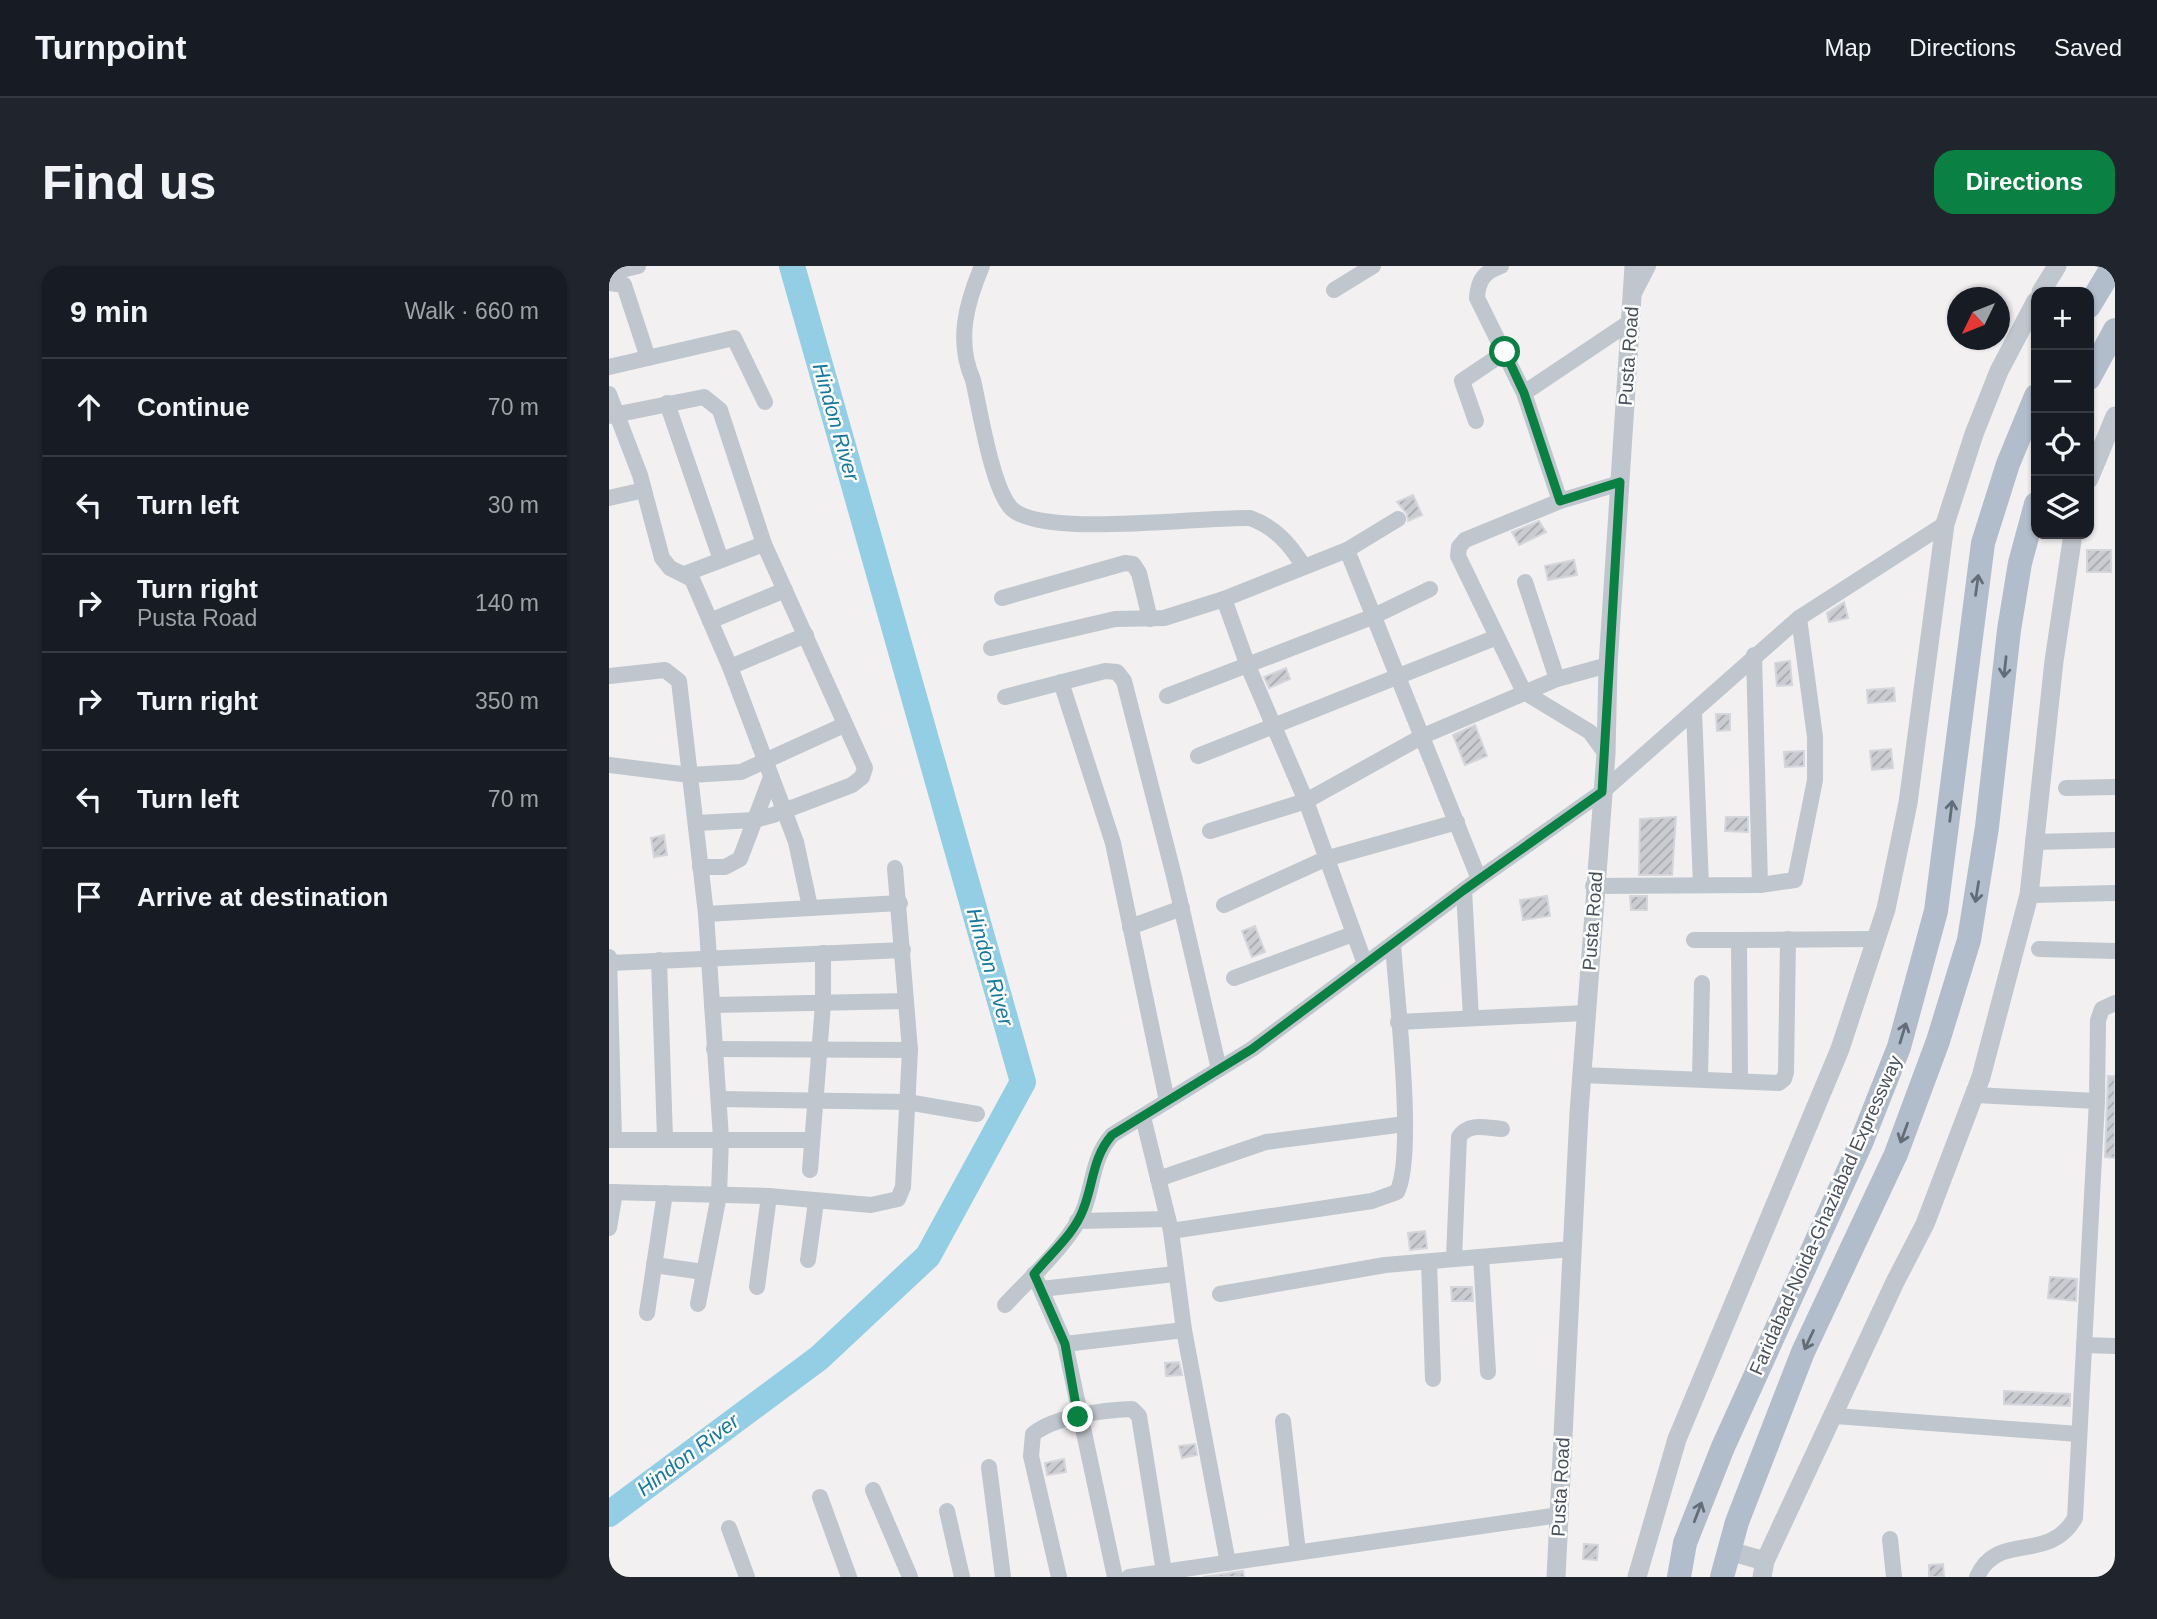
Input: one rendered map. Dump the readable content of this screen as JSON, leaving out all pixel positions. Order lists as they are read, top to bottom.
{
  "streets": {
    "main road": ["Faridabad-Noida-Ghaziabad Expressway"],
    "street": ["Pusta Road"]
  },
  "water": ["Hindon River"],
  "north": "bottom left",
  "page": {
    "header": "Turnpoint",
    "nav": ["Map", "Directions", "Saved"],
    "buttons": "Directions",
    "title": "Find us",
    "heading": ["9 min", "Walk · 660 m"],
    "map_buttons": ["+", "−"],
    "list": [
      ["Continue", "70 m"],
      ["Turn left", "30 m"],
      ["Turn right", "Pusta Road", "140 m"],
      ["Turn right", "350 m"],
      ["Turn left", "70 m"],
      "Arrive at destination"
    ]
  }
}
